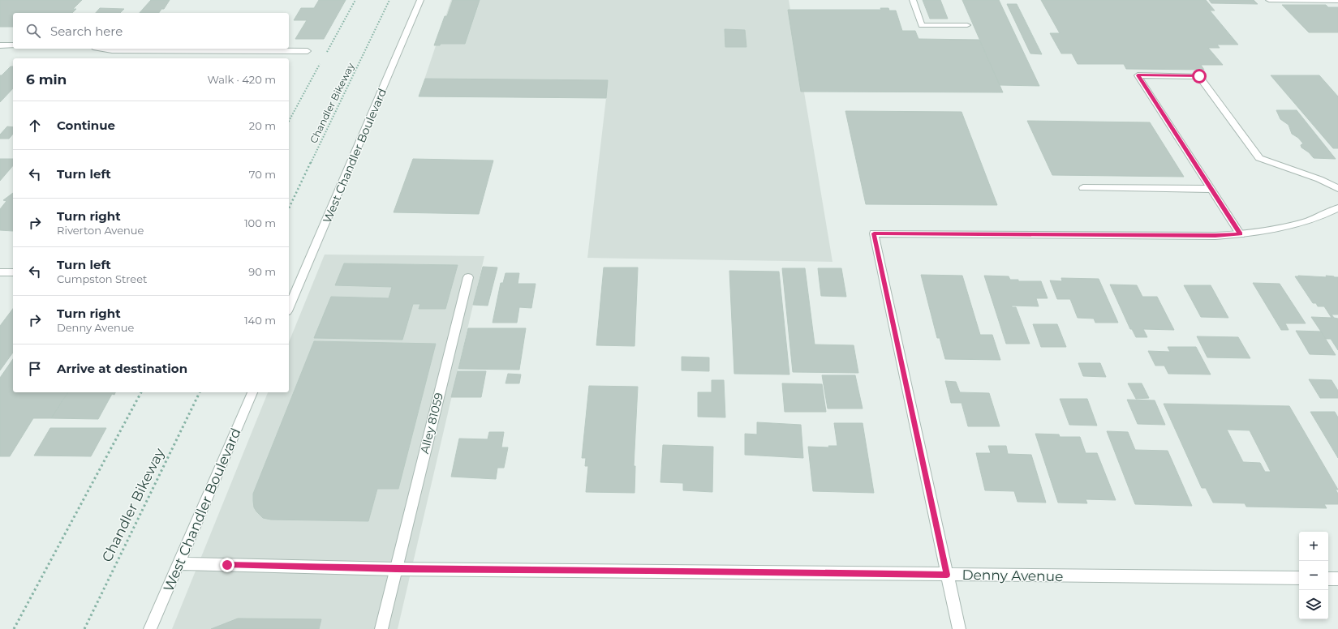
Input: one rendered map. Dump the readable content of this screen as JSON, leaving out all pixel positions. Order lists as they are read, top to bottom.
{
  "streets": {
    "street": ["West Chandler Boulevard", "Alley 81059", "Denny Avenue"],
    "path": ["Chandler Bikeway"]
  },
  "crossings": [
    ["West Chandler Boulevard", "Denny Avenue"],
    ["Alley 81059", "Denny Avenue"]
  ],
  "page": {
    "search": "Search here",
    "heading": ["6 min", "Walk · 420 m"],
    "list": [
      ["Continue", "20 m"],
      ["Turn left", "70 m"],
      ["Turn right", "Riverton Avenue", "100 m"],
      ["Turn left", "Cumpston Street", "90 m"],
      ["Turn right", "Denny Avenue", "140 m"],
      "Arrive at destination"
    ],
    "map_buttons": ["+", "−"]
  }
}
